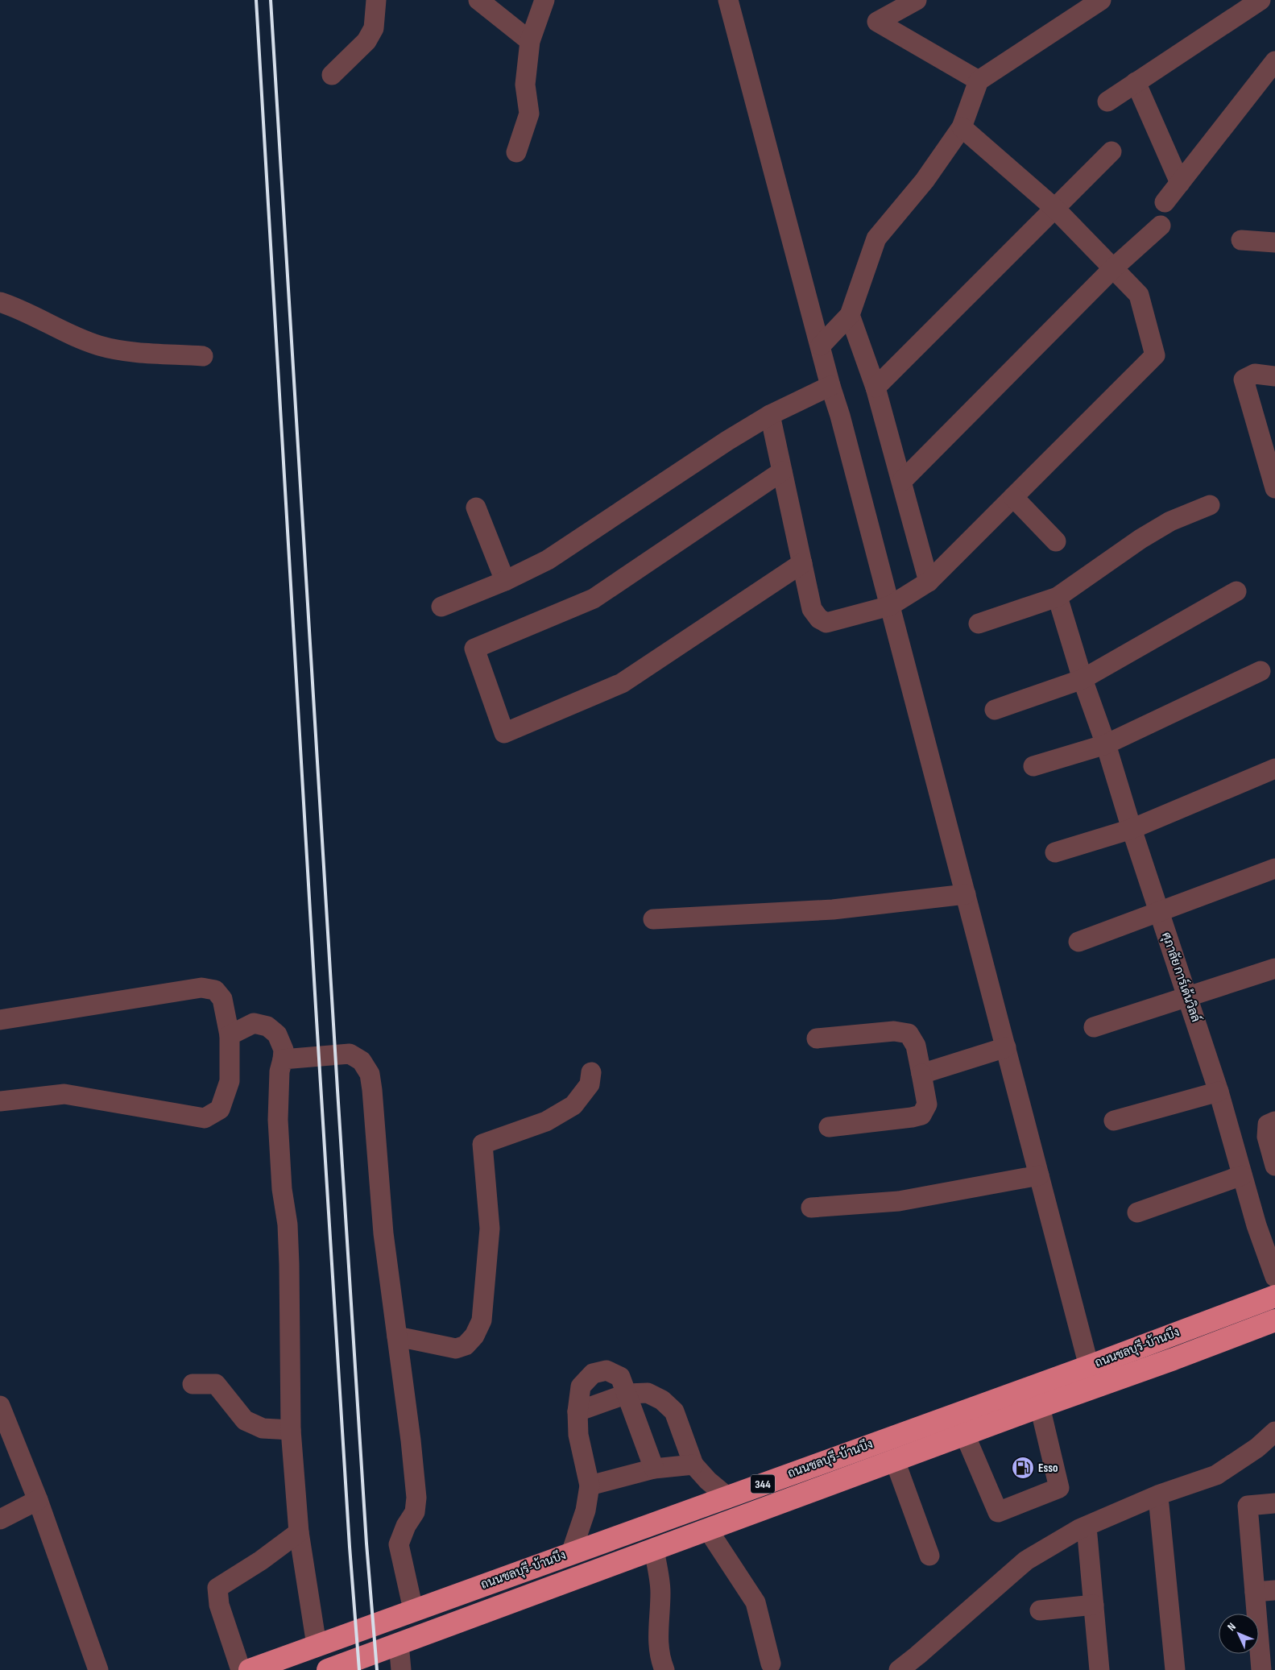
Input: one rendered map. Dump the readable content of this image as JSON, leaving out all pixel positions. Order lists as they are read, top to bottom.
{
  "streets": {
    "highway": ["ถนนชลบุรี-บ้านบึง", "344"],
    "street": ["ศุภาลัย การ์เด้นวิลล์"]
  },
  "places": {
    "fuel station": ["Esso"]
  },
  "north": "top left"
}
